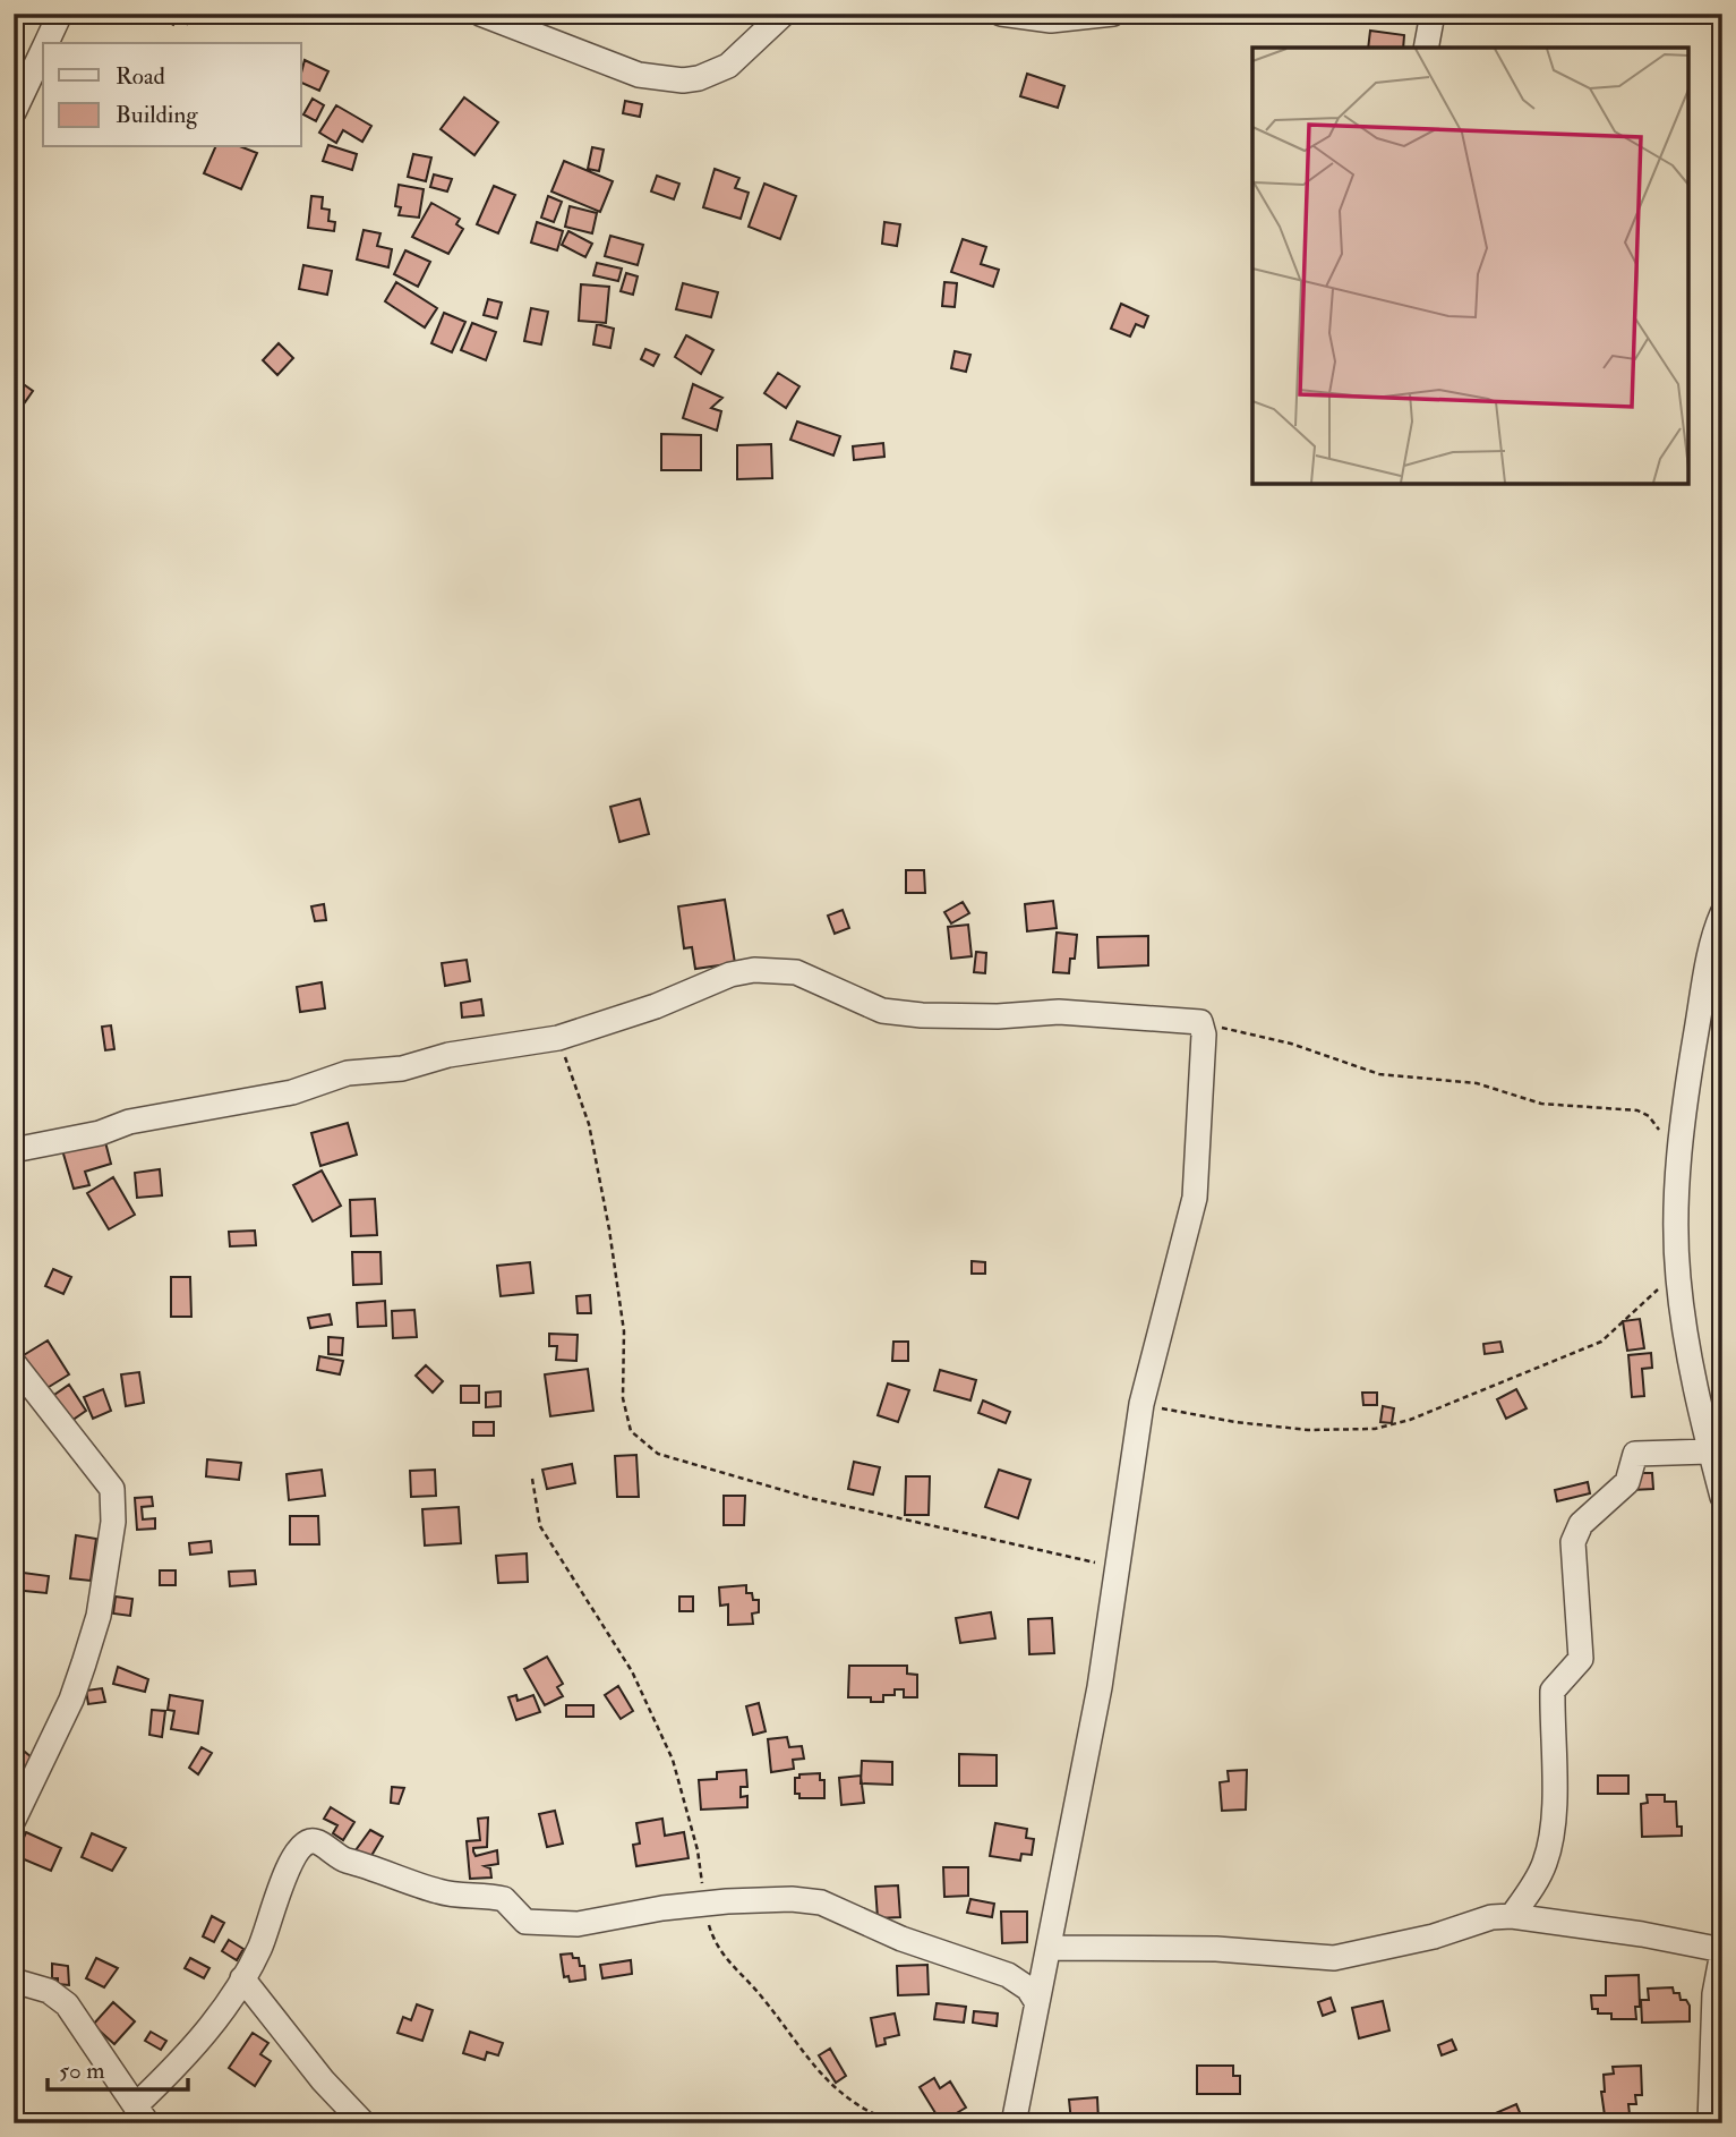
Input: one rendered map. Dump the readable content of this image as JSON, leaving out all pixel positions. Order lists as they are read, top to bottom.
{
  "legend": ["Road", "Building"],
  "scale_bar": "50 m"
}
